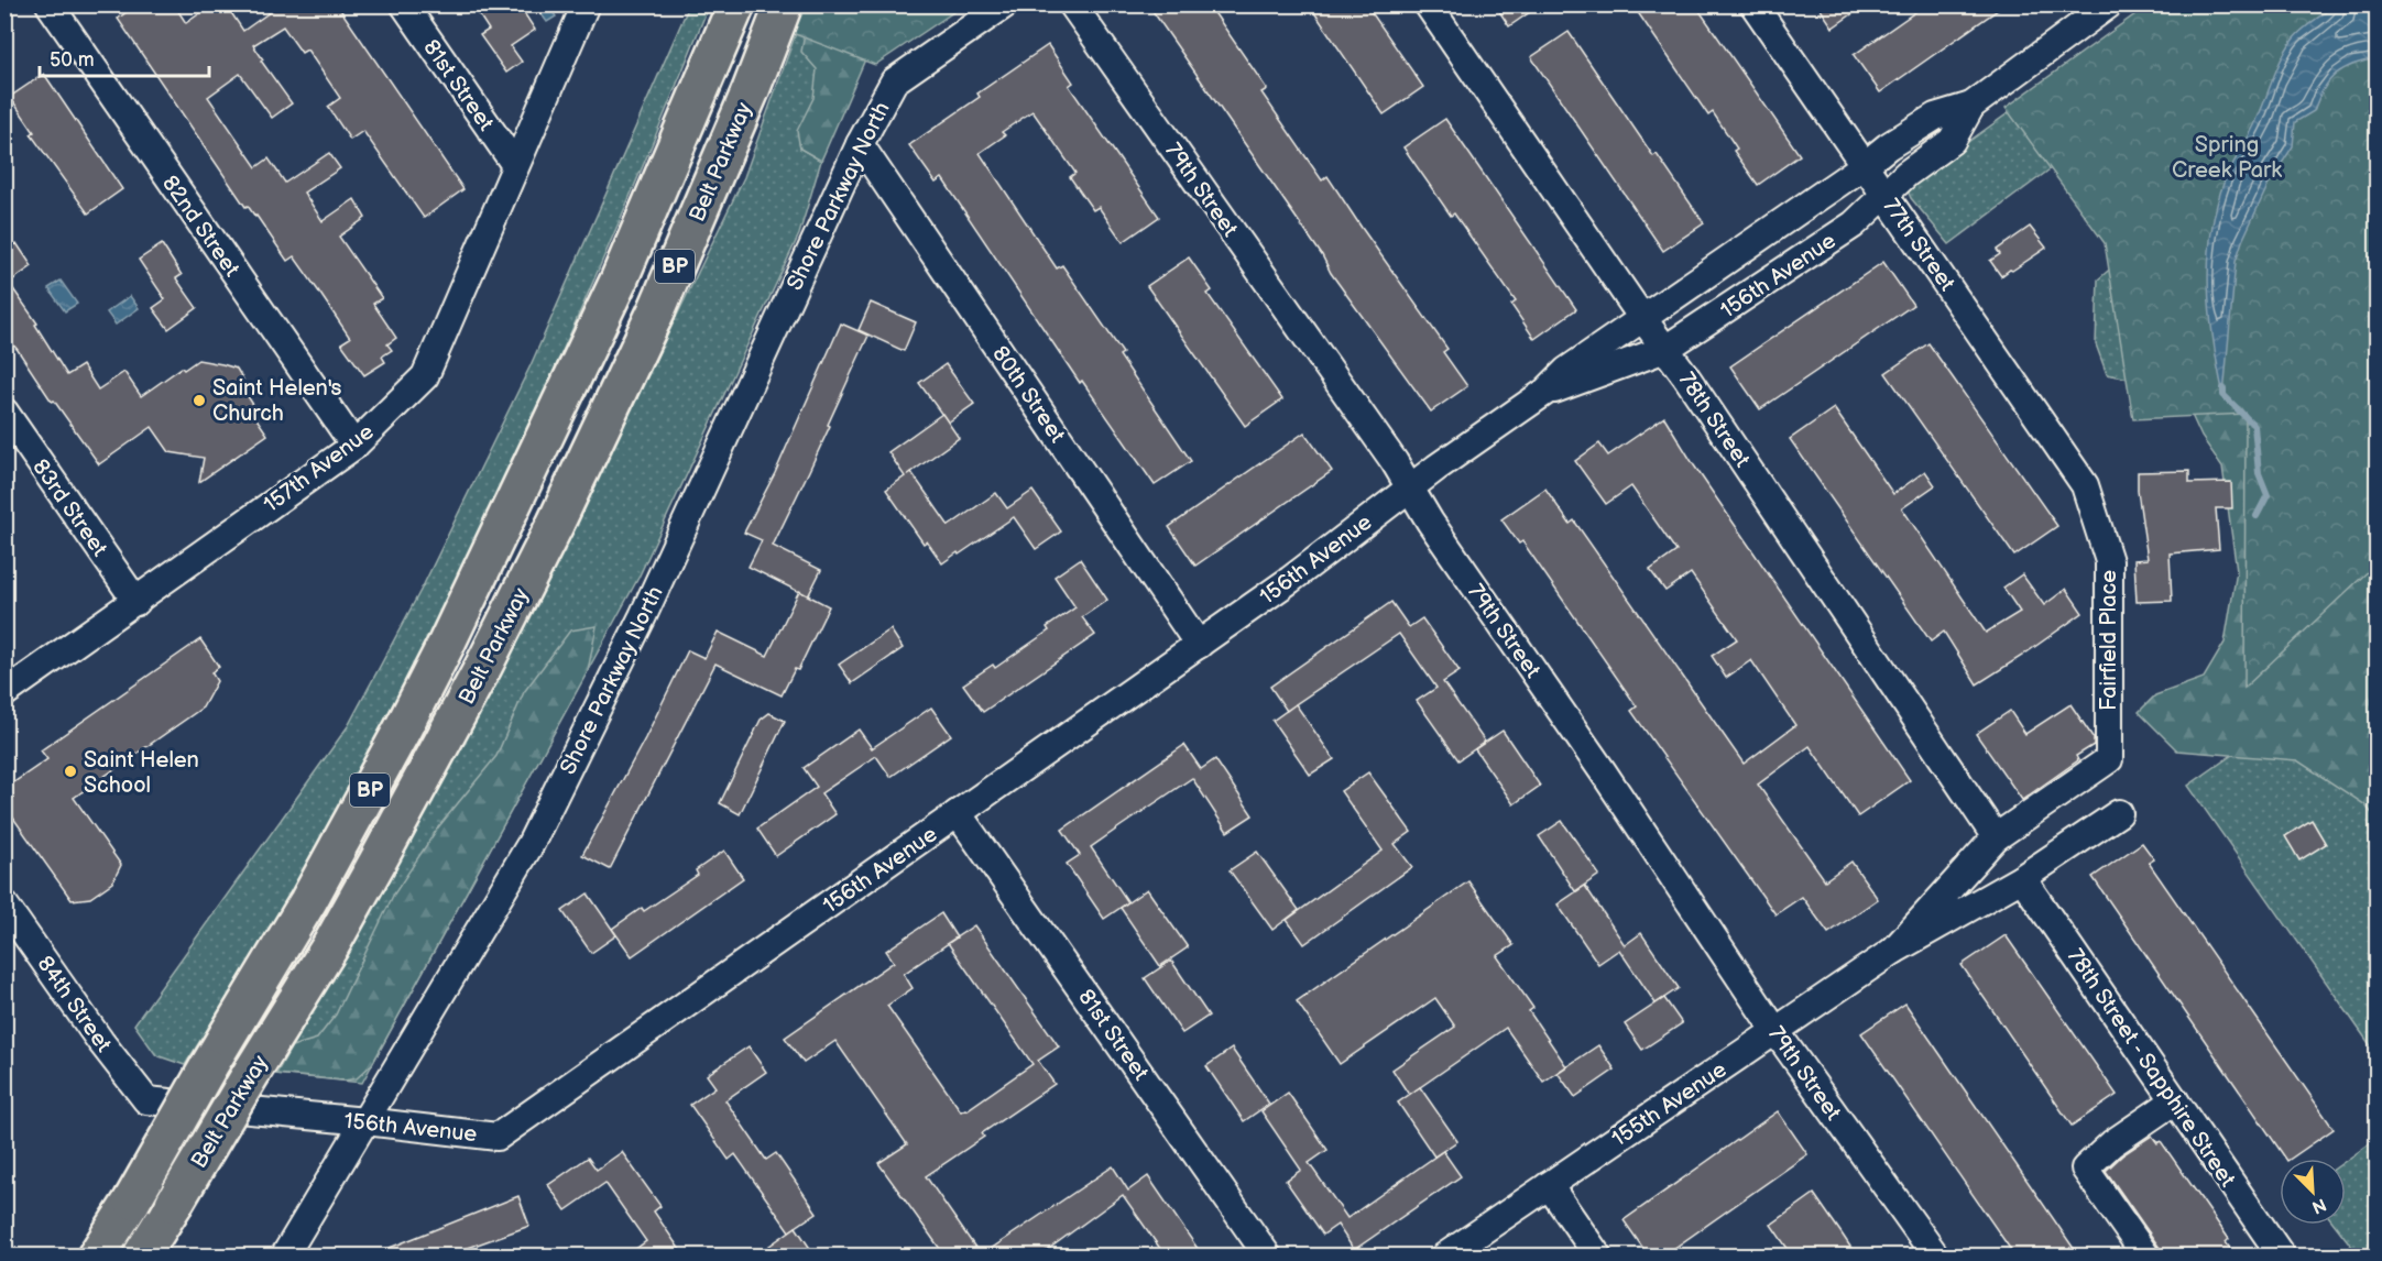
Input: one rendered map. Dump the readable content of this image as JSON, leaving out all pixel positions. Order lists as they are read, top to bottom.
{
  "streets": {
    "highway": ["Belt Parkway", "BP"],
    "street": [
      "81st Street",
      "79th Street",
      "Shore Parkway North",
      "82nd Street",
      "77th Street",
      "156th Avenue",
      "80th Street",
      "78th Street",
      "157th Avenue",
      "83rd Street",
      "Fairfield Place",
      "84th Street",
      "78th Street - Sapphire Street",
      "155th Avenue"
    ]
  },
  "crossings": [
    ["81st Street", "156th Avenue"],
    ["81st Street", "157th Avenue"],
    ["79th Street", "156th Avenue"],
    ["79th Street", "155th Avenue"],
    ["Shore Parkway North", "156th Avenue"],
    ["Shore Parkway North", "80th Street"],
    ["82nd Street", "157th Avenue"],
    ["77th Street", "156th Avenue"],
    ["77th Street", "Fairfield Place"],
    ["156th Avenue", "80th Street"],
    ["156th Avenue", "78th Street"],
    ["156th Avenue", "84th Street"],
    ["78th Street", "155th Avenue"],
    ["157th Avenue", "83rd Street"],
    ["Fairfield Place", "155th Avenue"],
    ["78th Street - Sapphire Street", "155th Avenue"]
  ],
  "parks": ["Spring Creek Park"],
  "places": ["Saint Helen's Church", "Saint Helen School"],
  "scale_bar": "50 m",
  "north": "bottom right"
}
